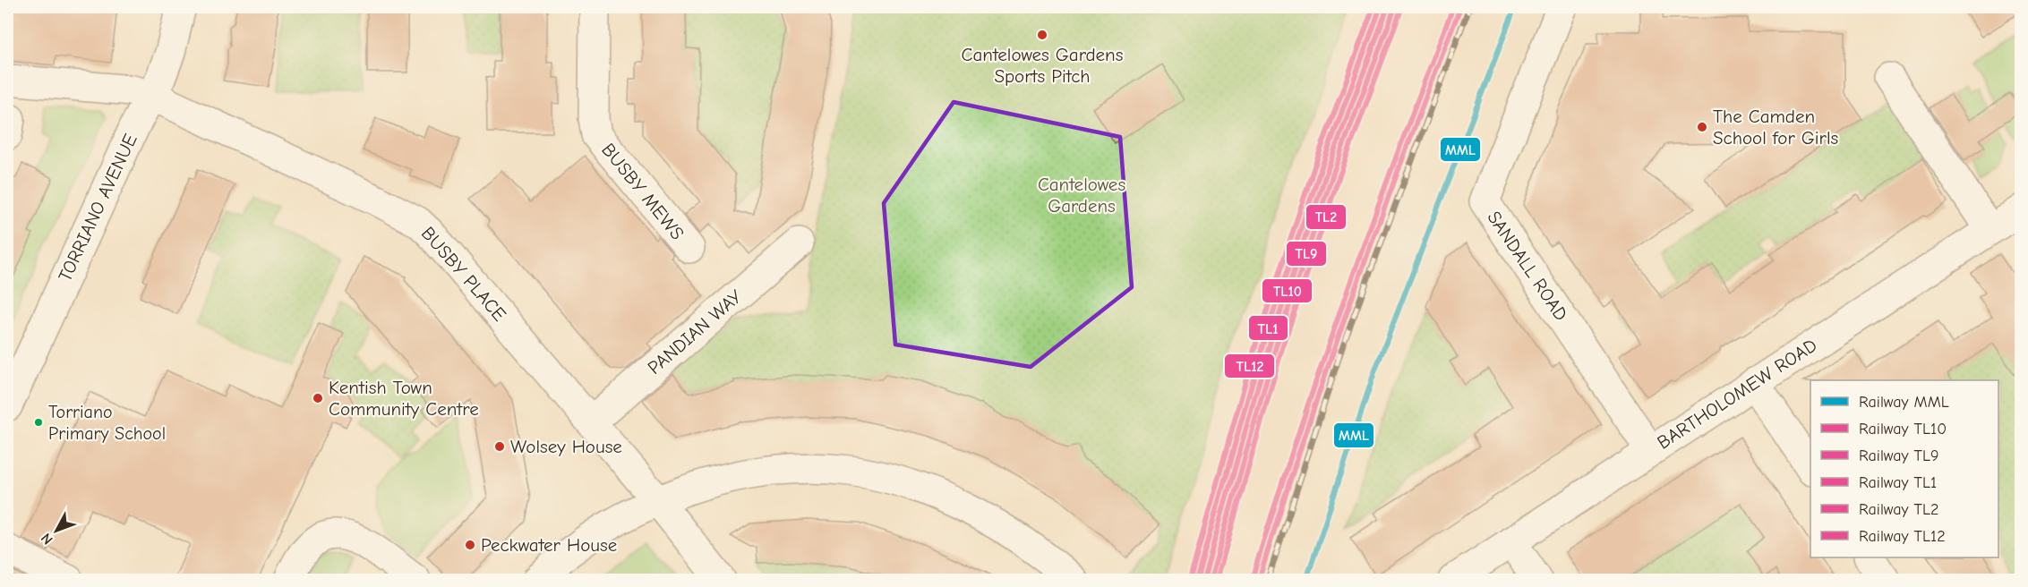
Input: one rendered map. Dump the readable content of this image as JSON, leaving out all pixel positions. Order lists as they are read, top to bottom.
{
  "streets": {
    "street": [
      "BUSBY MEWS",
      "TORRIANO AVENUE",
      "SANDALL ROAD",
      "BUSBY PLACE",
      "PANDIAN WAY",
      "BARTHOLOMEW ROAD"
    ]
  },
  "crossings": [
    ["TORRIANO AVENUE", "BUSBY PLACE"],
    ["SANDALL ROAD", "BARTHOLOMEW ROAD"],
    ["BUSBY PLACE", "PANDIAN WAY"]
  ],
  "parks": ["Cantelowes Gardens"],
  "places": [
    "Cantelowes Gardens Sports Pitch",
    "The Camden School for Girls",
    "Kentish Town Community Centre",
    "Torriano Primary School",
    "Wolsey House",
    "Peckwater House"
  ],
  "lines": [
    "rail line MML",
    "rail line TL10",
    "rail line TL1",
    "rail line TL12",
    "rail line TL9",
    "rail line TL2"
  ],
  "legend": [
    "Railway MML",
    "Railway TL10",
    "Railway TL9",
    "Railway TL1",
    "Railway TL2",
    "Railway TL12"
  ],
  "north": "bottom left"
}
